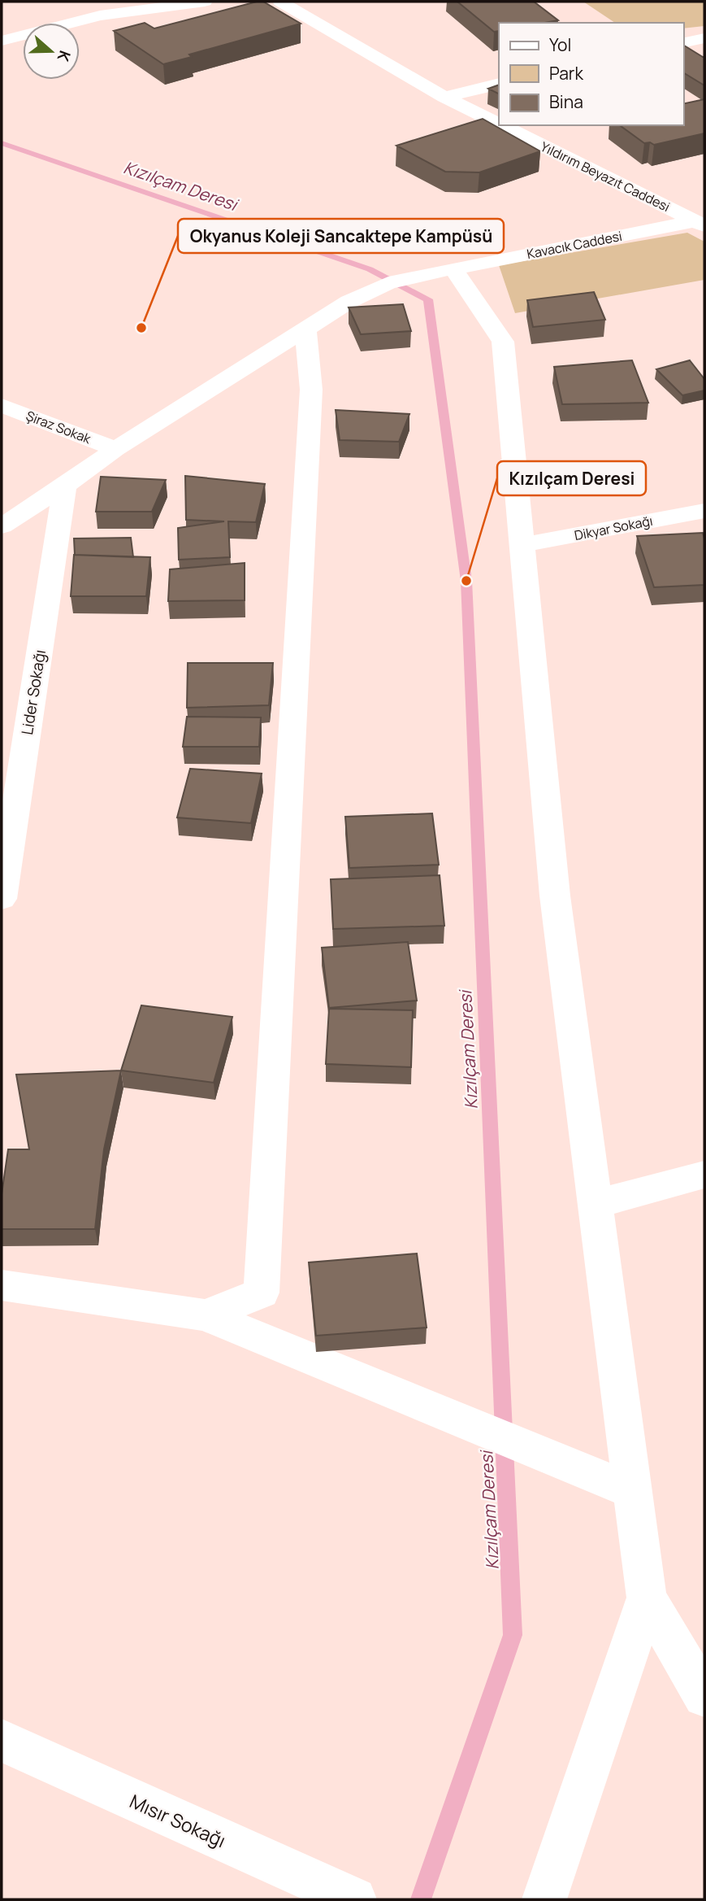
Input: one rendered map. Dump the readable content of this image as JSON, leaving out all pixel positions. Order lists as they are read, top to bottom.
{
  "streets": {
    "street": [
      "Yıldırım Beyazıt Caddesi",
      "Kavacık Caddesi",
      "Şiraz Sokak",
      "Dikyar Sokağı",
      "Lider Sokağı",
      "Mısır Sokağı"
    ]
  },
  "crossings": [
    ["Yıldırım Beyazıt Caddesi", "Kavacık Caddesi"],
    ["Kavacık Caddesi", "Şiraz Sokak"],
    ["Kavacık Caddesi", "Lider Sokağı"]
  ],
  "water": ["Kızılçam Deresi"],
  "places": ["Okyanus Koleji Sancaktepe Kampüsü", "Kızılçam Deresi"],
  "legend": ["Yol", "Park", "Bina"],
  "north": "right"
}
